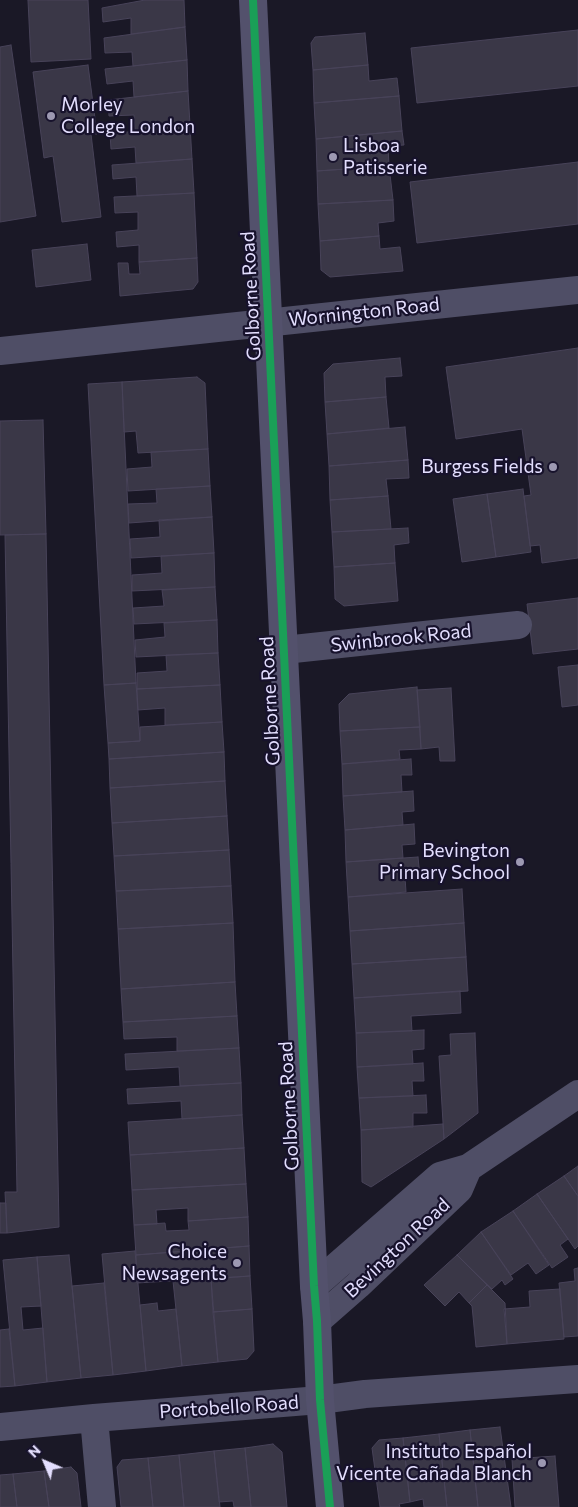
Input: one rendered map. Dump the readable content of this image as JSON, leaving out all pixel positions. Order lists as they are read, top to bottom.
{
  "streets": {
    "street": [
      "Golborne Road",
      "Wornington Road",
      "Swinbrook Road",
      "Bevington Road",
      "Portobello Road"
    ]
  },
  "crossings": [
    ["Golborne Road", "Wornington Road"],
    ["Golborne Road", "Swinbrook Road"],
    ["Golborne Road", "Bevington Road"],
    ["Golborne Road", "Portobello Road"]
  ],
  "places": [
    "Morley College London",
    "Lisboa Patisserie",
    "Burgess Fields",
    "Bevington Primary School",
    "Choice Newsagents",
    "Instituto Español Vicente Cañada Blanch"
  ],
  "north": "top left"
}
